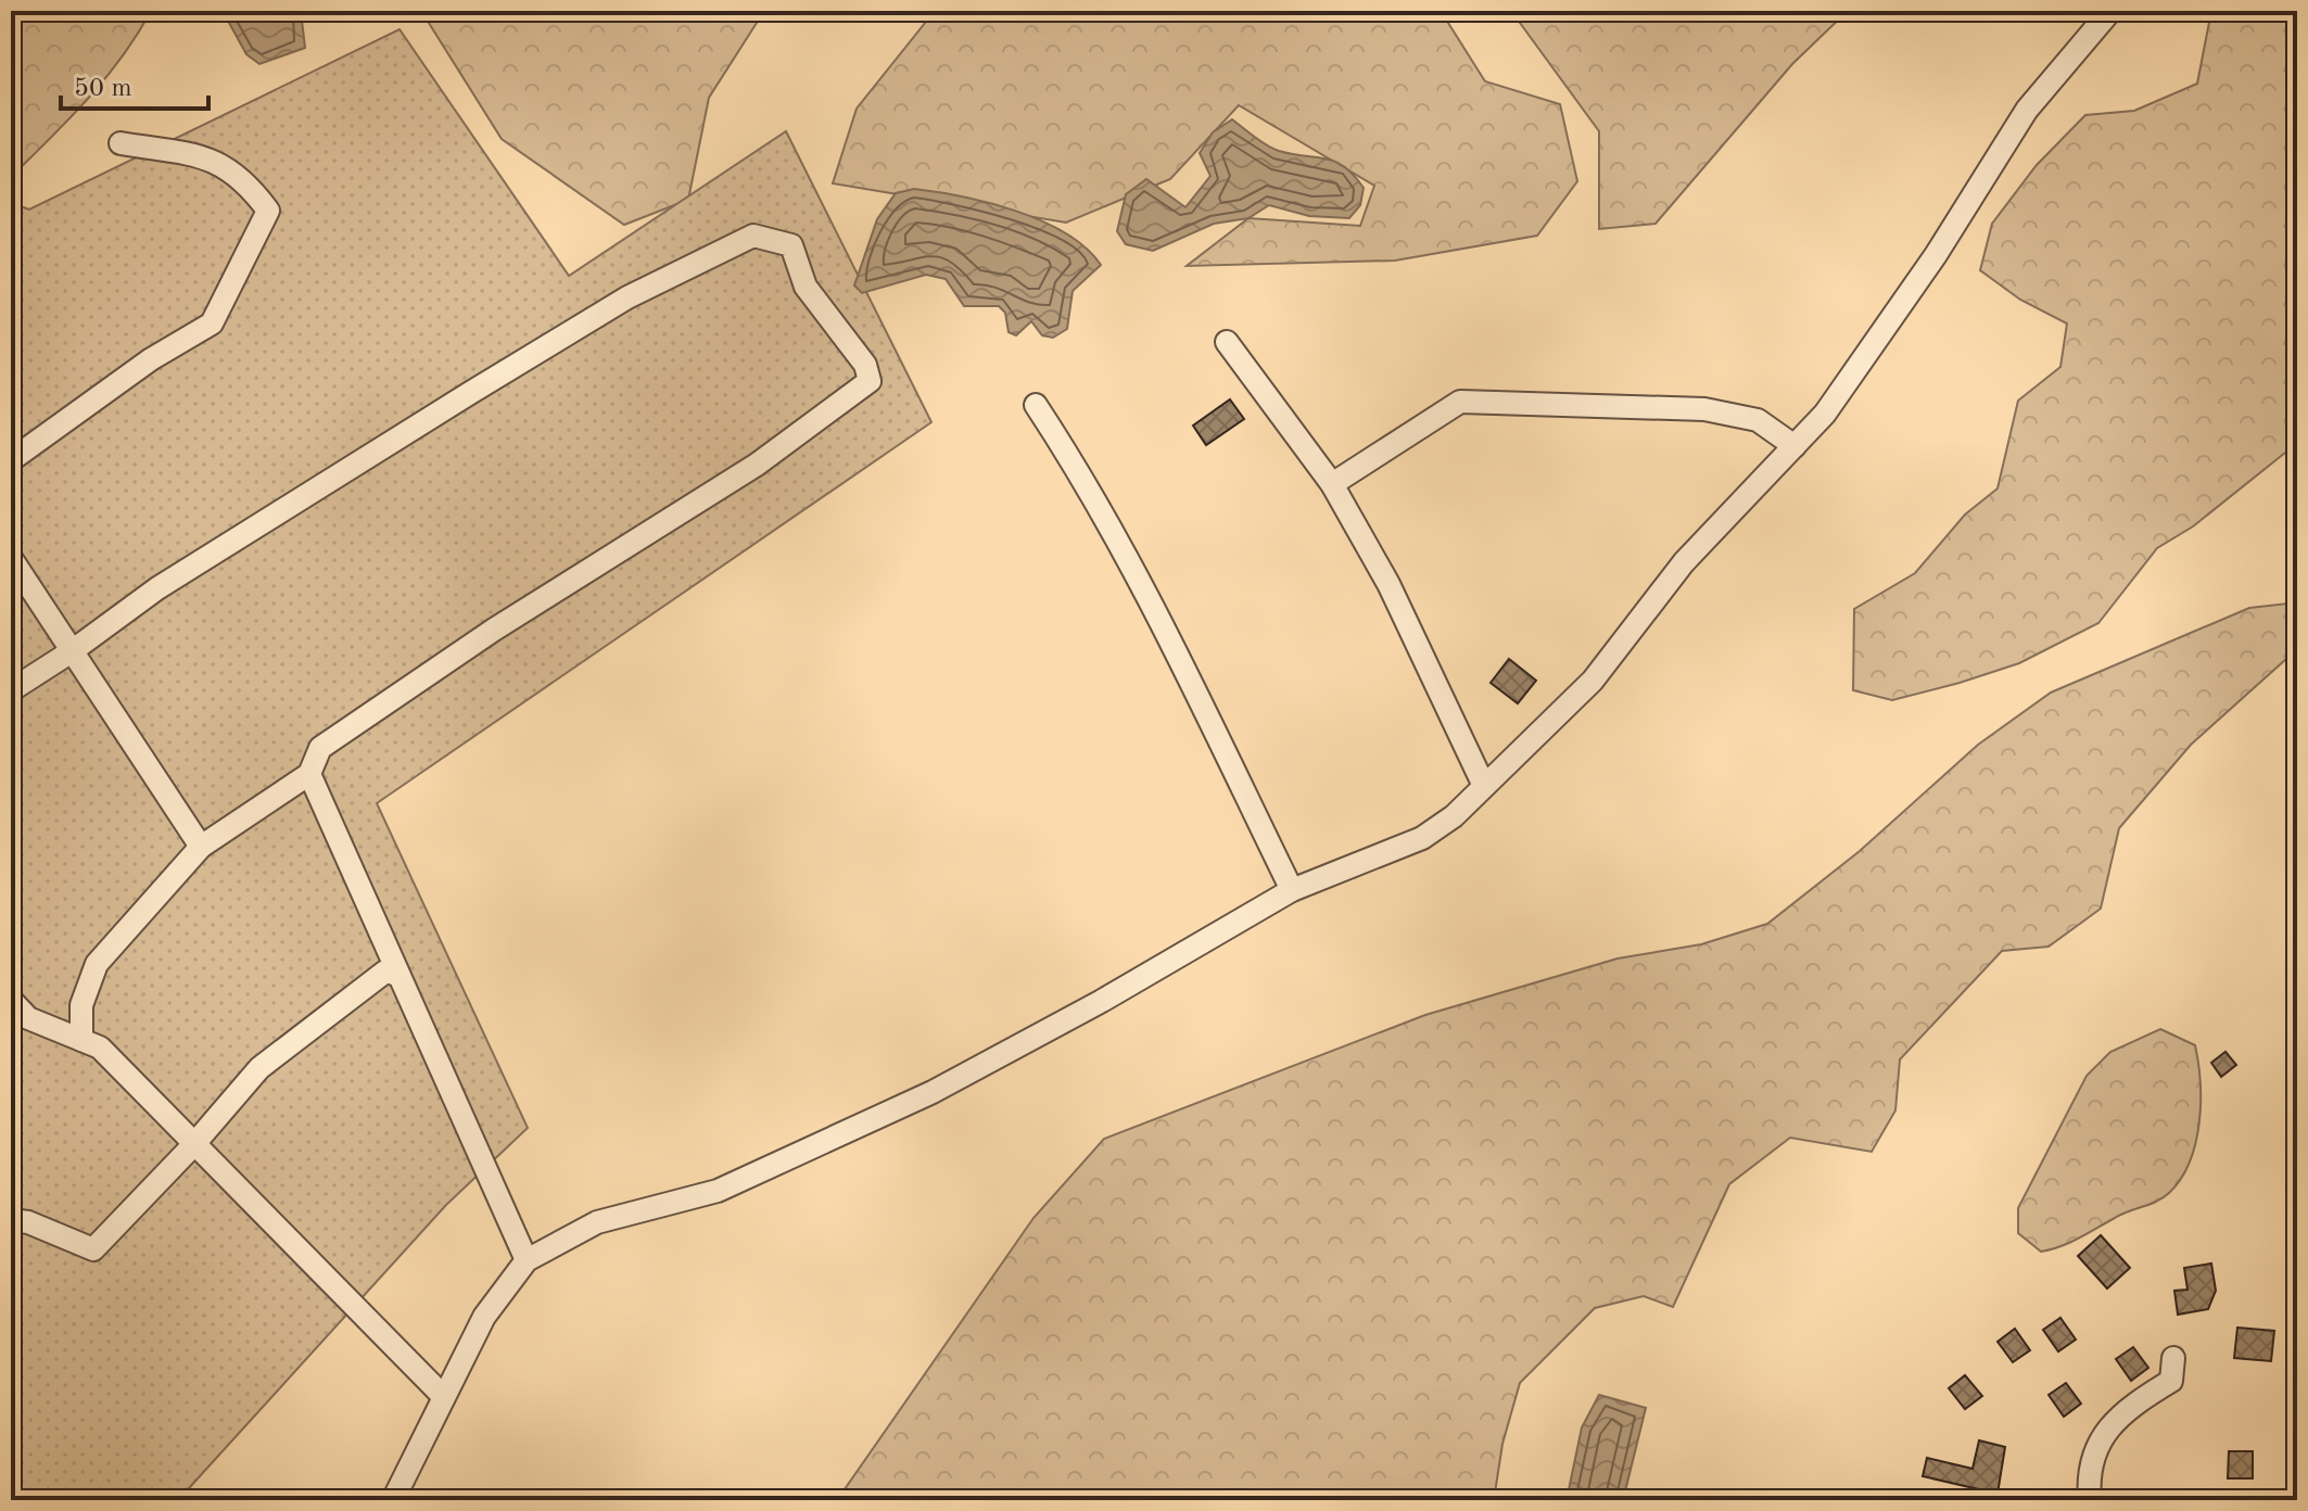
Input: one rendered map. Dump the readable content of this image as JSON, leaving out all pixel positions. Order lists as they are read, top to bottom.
{
  "scale_bar": "50 m"
}
